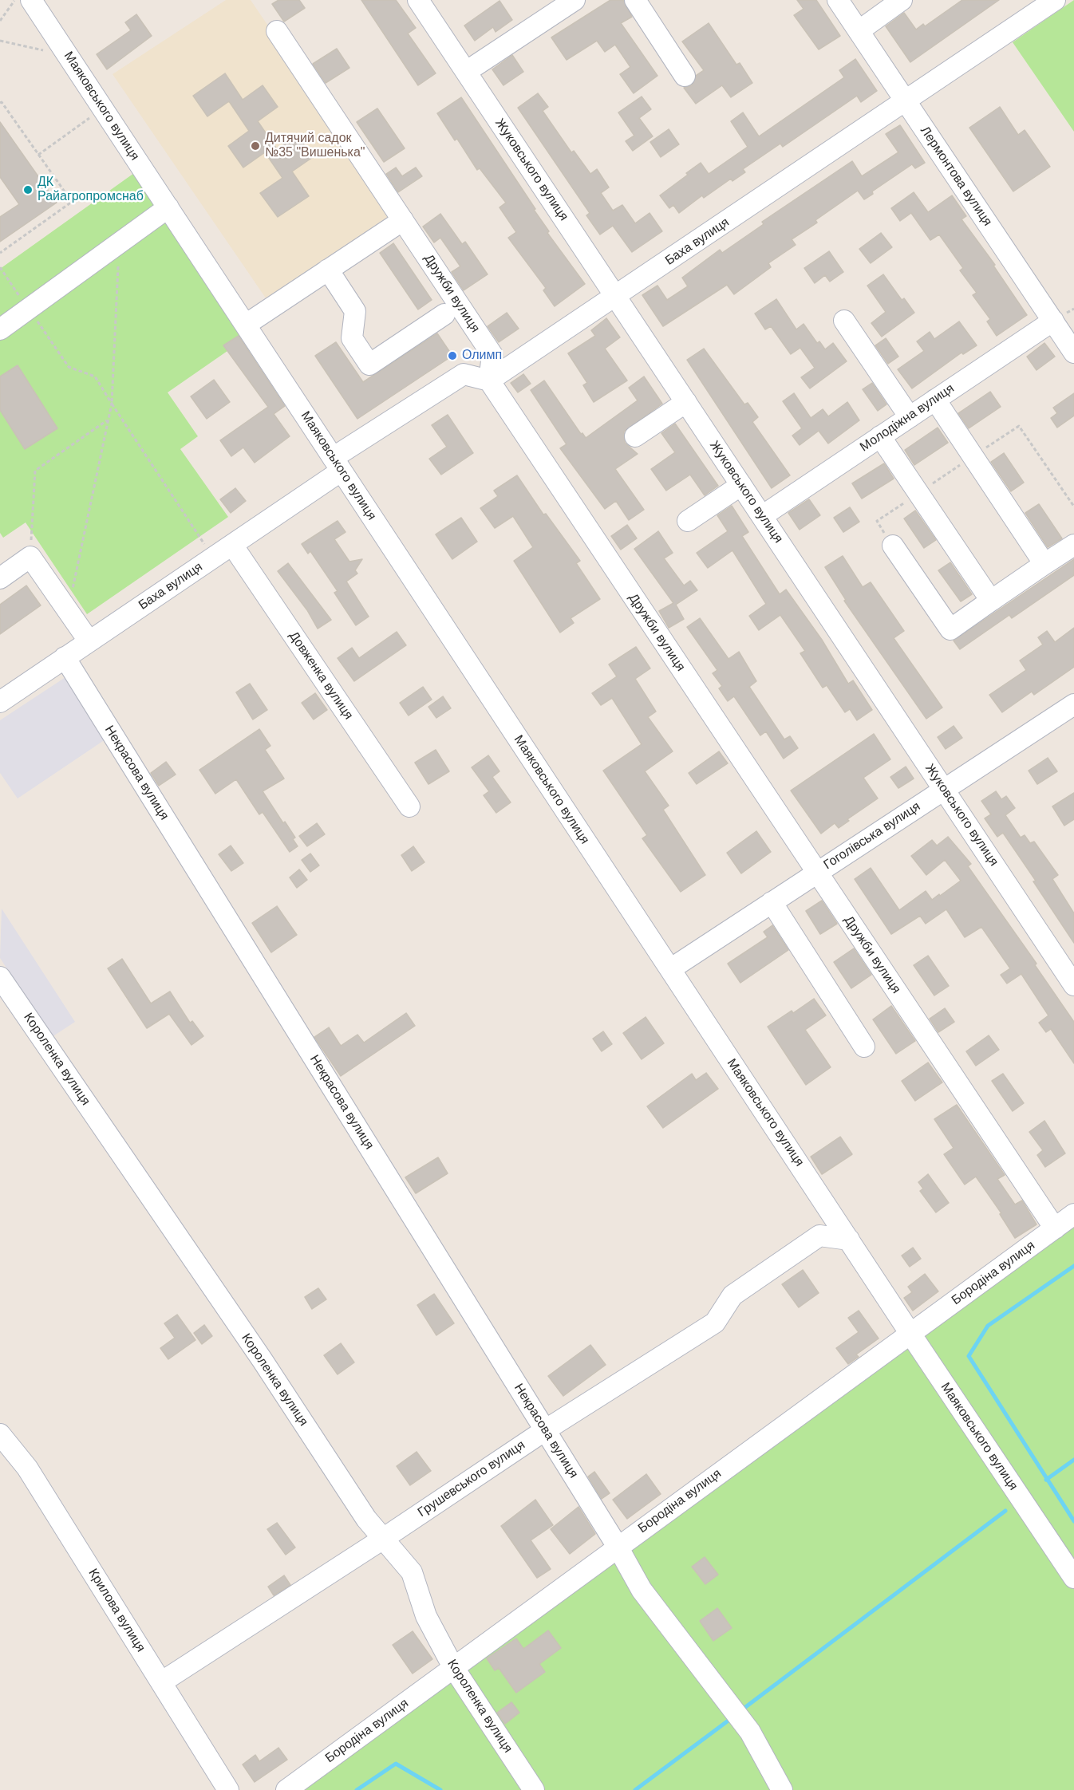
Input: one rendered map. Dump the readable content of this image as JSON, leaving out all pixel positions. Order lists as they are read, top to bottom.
{
  "streets": {
    "street": [
      "Маяковського вулиця",
      "Жуковського вулиця",
      "Лермонтова вулиця",
      "Баха вулиця",
      "Дружби вулиця",
      "Молодіжна вулиця",
      "Довженка вулиця",
      "Некрасова вулиця",
      "Гоголівська вулиця",
      "Короленка вулиця",
      "Бородіна вулиця",
      "Грушевського вулиця",
      "Крилова вулиця"
    ]
  },
  "crossings": [
    ["Маяковського вулиця", "Баха вулиця"],
    ["Маяковського вулиця", "Гоголівська вулиця"],
    ["Маяковського вулиця", "Бородіна вулиця"],
    ["Маяковського вулиця", "Грушевського вулиця"],
    ["Жуковського вулиця", "Баха вулиця"],
    ["Жуковського вулиця", "Молодіжна вулиця"],
    ["Жуковського вулиця", "Гоголівська вулиця"],
    ["Лермонтова вулиця", "Баха вулиця"],
    ["Лермонтова вулиця", "Молодіжна вулиця"],
    ["Баха вулиця", "Дружби вулиця"],
    ["Баха вулиця", "Довженка вулиця"],
    ["Баха вулиця", "Некрасова вулиця"],
    ["Дружби вулиця", "Гоголівська вулиця"],
    ["Дружби вулиця", "Бородіна вулиця"],
    ["Некрасова вулиця", "Бородіна вулиця"],
    ["Некрасова вулиця", "Грушевського вулиця"],
    ["Короленка вулиця", "Бородіна вулиця"],
    ["Короленка вулиця", "Грушевського вулиця"],
    ["Грушевського вулиця", "Крилова вулиця"]
  ],
  "places": ["Дитячий садок №35 \"Вишенька\"", "ДК Райагропромснаб", "Олимп"]
}
